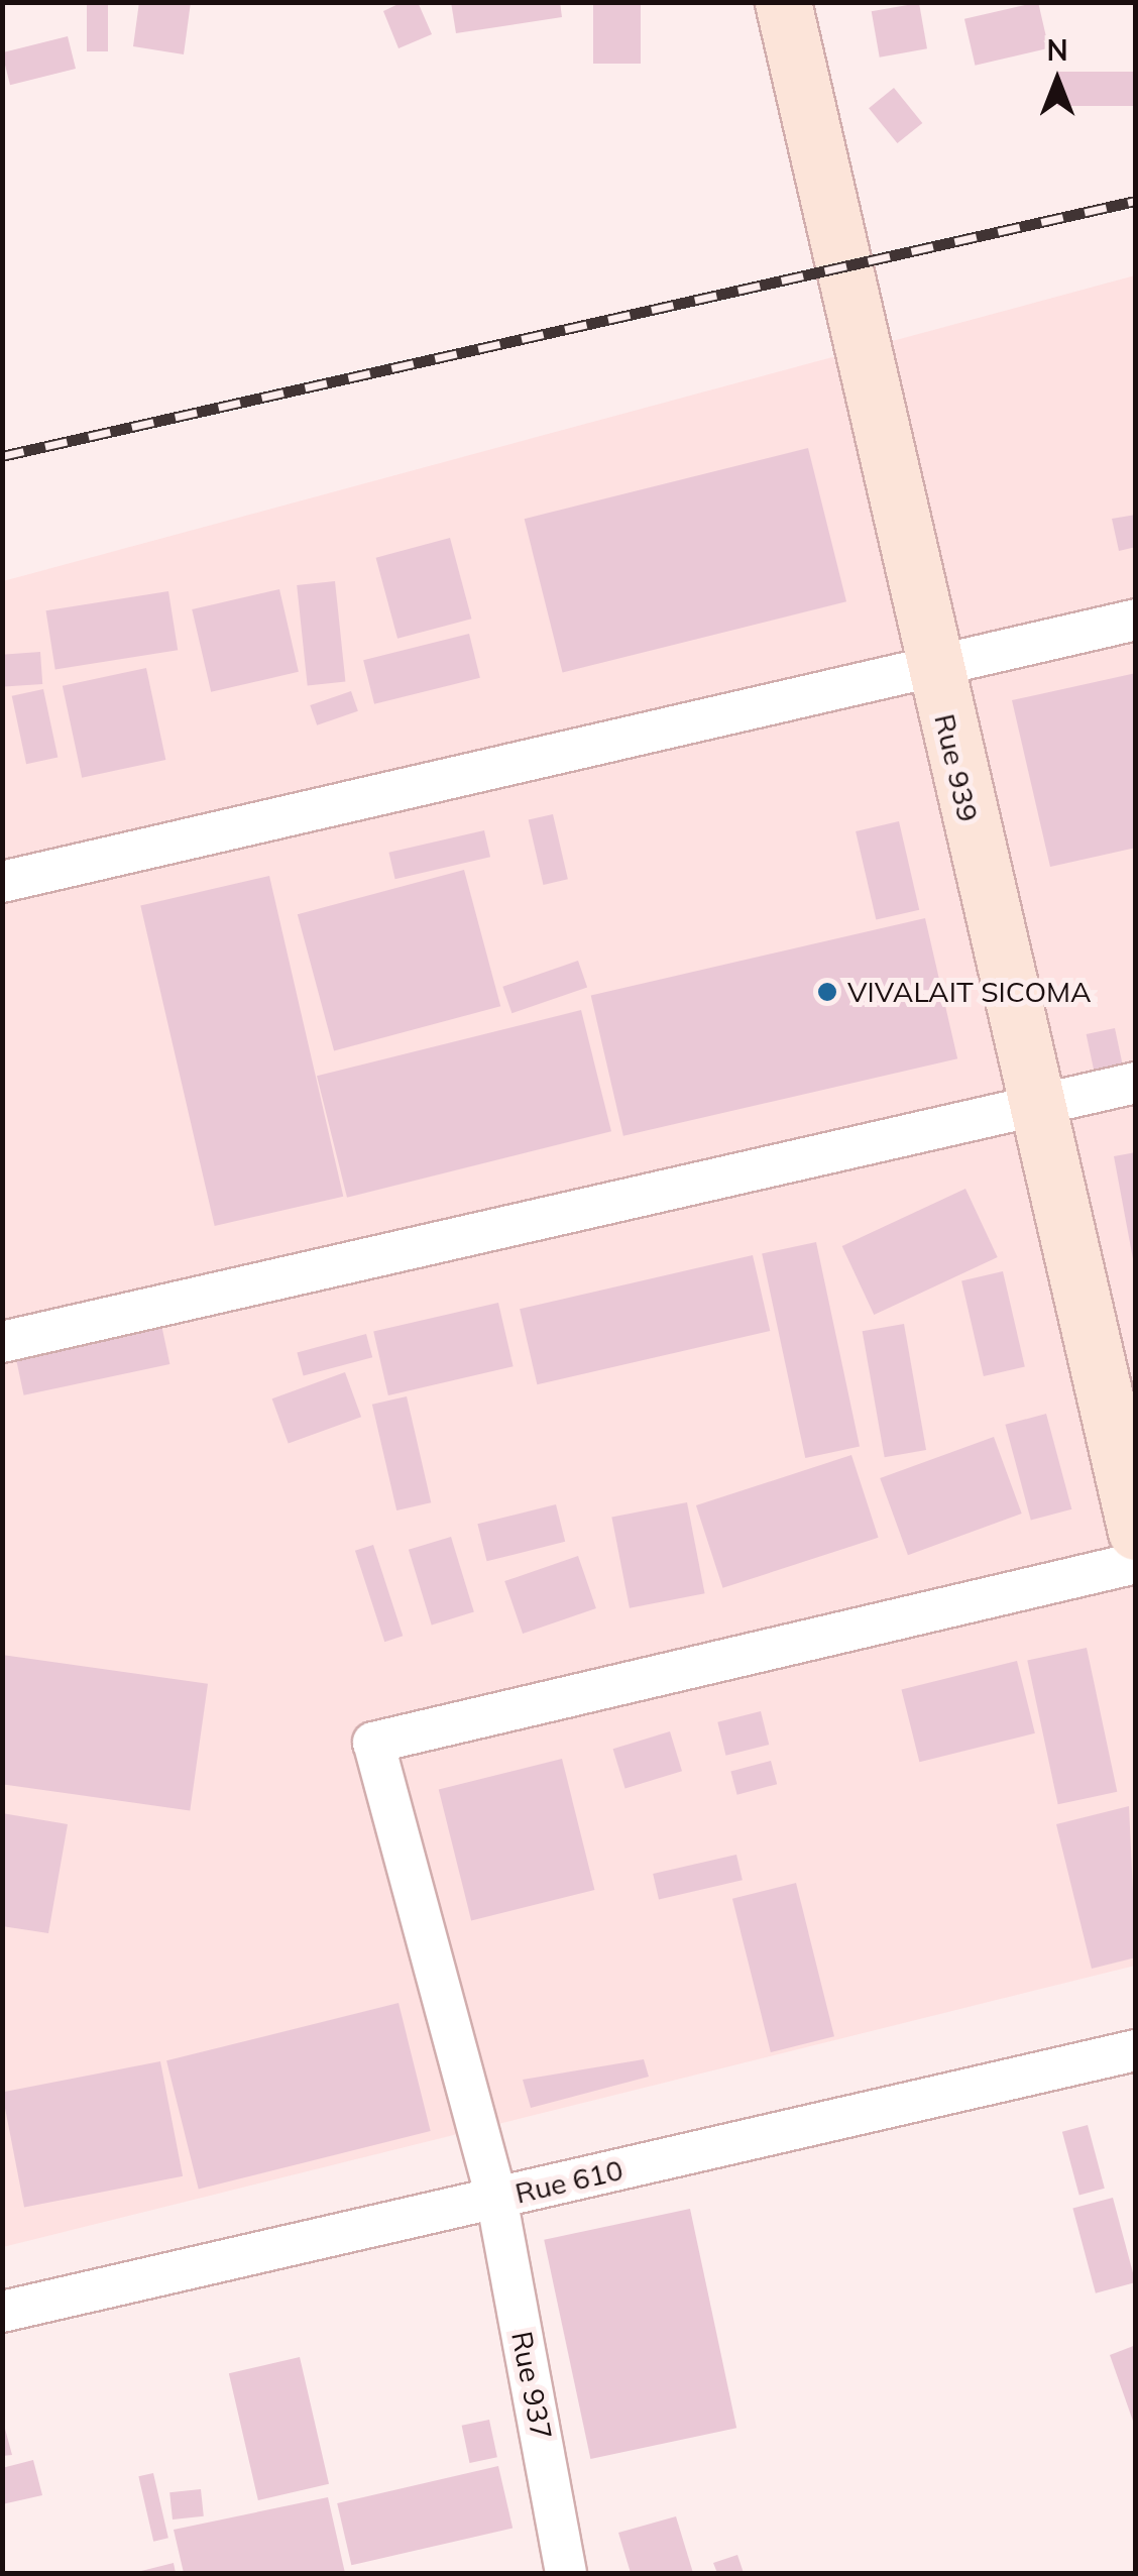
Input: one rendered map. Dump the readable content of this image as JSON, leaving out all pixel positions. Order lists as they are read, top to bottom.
{
  "streets": {
    "main road": ["Rue 939"],
    "street": ["Rue 610", "Rue 937"]
  },
  "crossings": [
    ["Rue 610", "Rue 937"]
  ],
  "places": ["VIVALAIT SICOMA"],
  "north": "top"
}
